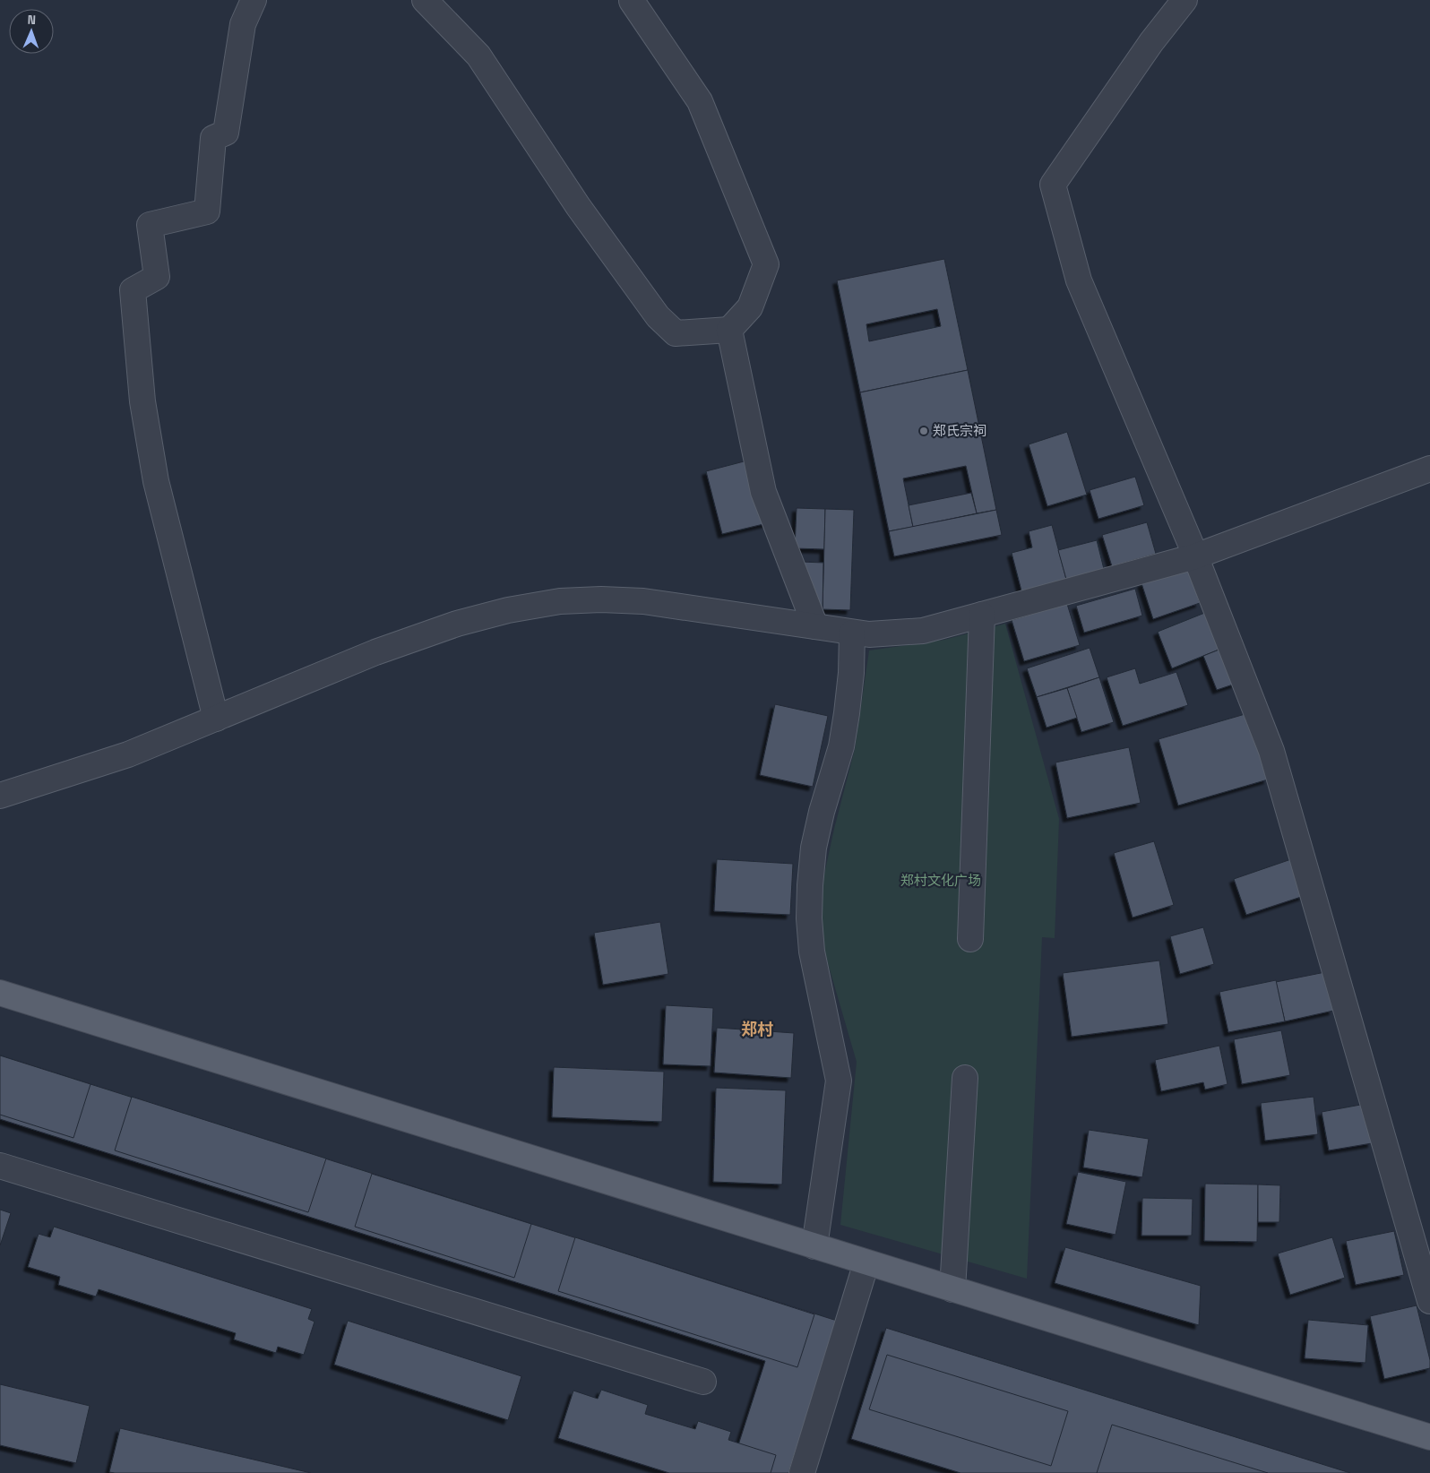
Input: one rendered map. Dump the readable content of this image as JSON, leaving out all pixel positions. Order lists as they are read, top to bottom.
{
  "districts": ["郑村"],
  "parks": ["郑村文化广场"],
  "places": ["郑氏宗祠"],
  "north": "top"
}
